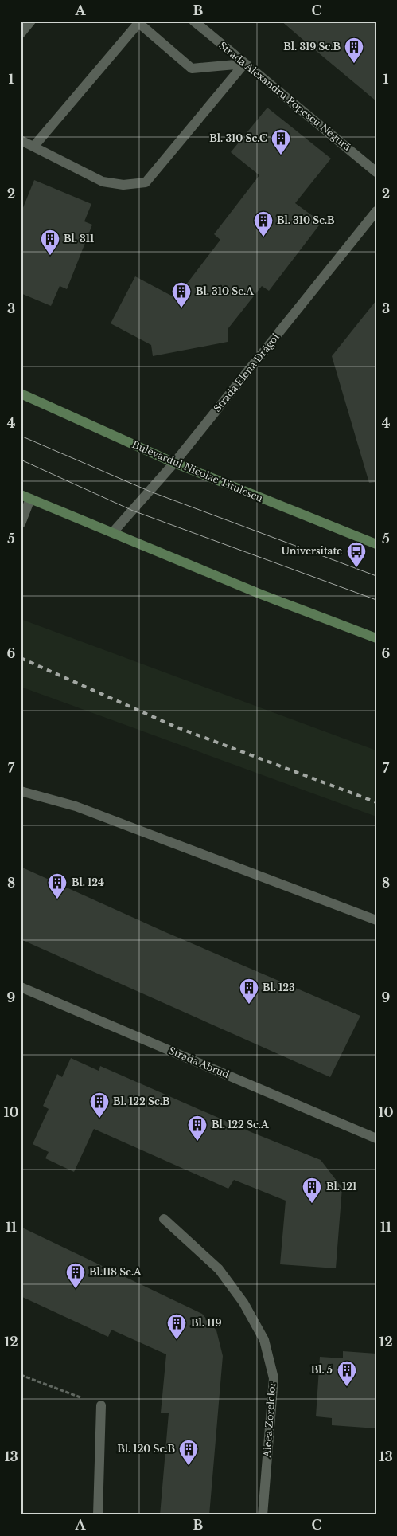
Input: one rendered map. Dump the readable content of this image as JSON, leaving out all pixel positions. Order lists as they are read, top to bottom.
{
  "streets": {
    "main road": ["Bulevardul Nicolae Titulescu"],
    "street": [
      "Strada Alexandru Popescu Negură",
      "Strada Elena Drăgoi",
      "Strada Abrud",
      "Aleea Zorelelor"
    ]
  },
  "crossings": [
    ["Strada Elena Drăgoi", "Bulevardul Nicolae Titulescu"]
  ],
  "places": {
    "building": [
      "Bl. 319 Sc.B",
      "Bl. 310 Sc.C",
      "Bl. 310 Sc.B",
      "Bl. 311",
      "Bl. 310 Sc.A",
      "Bl. 124",
      "Bl. 123",
      "Bl. 122 Sc.B",
      "Bl. 122 Sc.A",
      "Bl. 121",
      "Bl.118 Sc.A",
      "Bl. 119",
      "Bl. 5",
      "Bl. 120 Sc.B"
    ],
    "bus stop": ["Universitate"]
  },
  "grid": {
    "columns": ["A", "B", "C"],
    "rows": [
      "1",
      "2",
      "3",
      "4",
      "5",
      "6",
      "7",
      "8",
      "9",
      "10",
      "11",
      "12",
      "13"
    ]
  }
}
